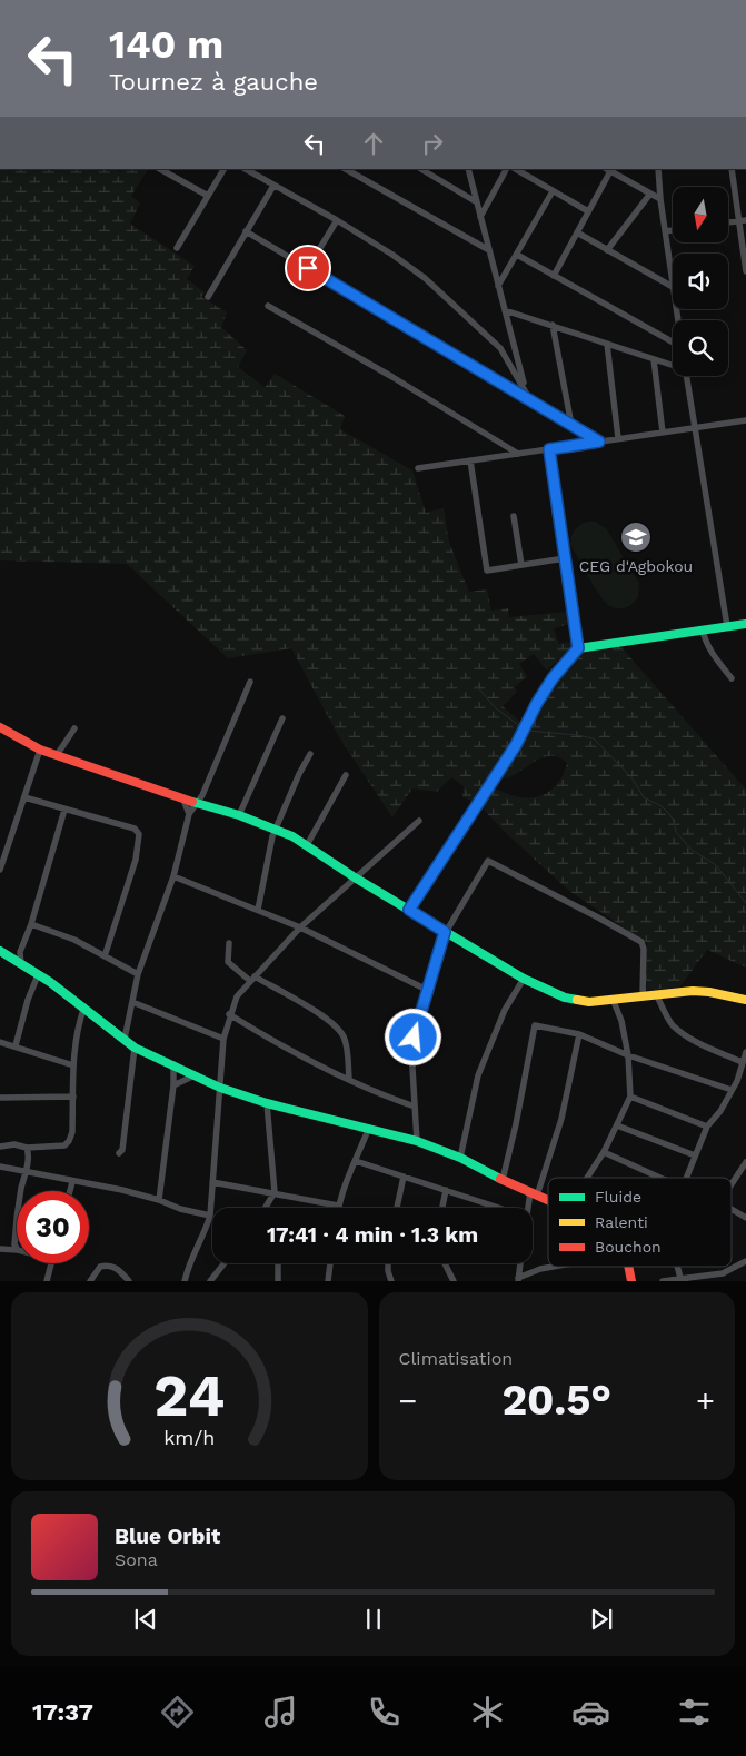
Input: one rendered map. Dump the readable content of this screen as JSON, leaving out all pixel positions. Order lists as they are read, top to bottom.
{
  "places": {
    "school or university": ["CEG d'Agbokou"]
  },
  "legend": ["Fluide", "Ralenti", "Bouchon"],
  "north": "bottom",
  "page": {
    "turn": ["140 m", "Tournez à gauche"],
    "limit": "30",
    "trip": "17:41 · 4 min · 1.3 km",
    "tile": "Climatisation",
    "heat": ["−", "20.5°", "+"],
    "song": ["Blue Orbit", "Sona"],
    "tabs": "17:37",
    "gauge": ["24", "km/h"]
  }
}
